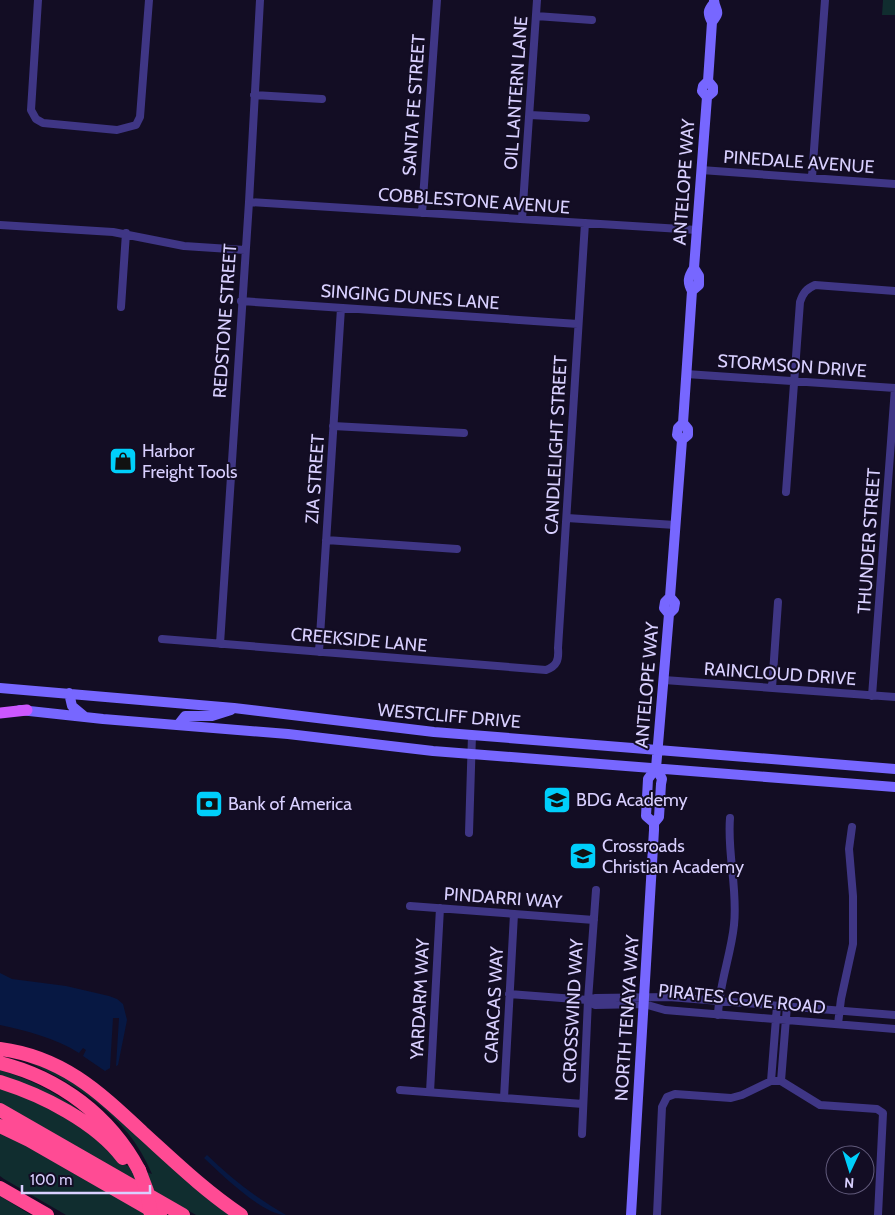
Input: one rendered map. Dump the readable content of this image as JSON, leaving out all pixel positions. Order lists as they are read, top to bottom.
{
  "streets": {
    "main road": ["ANTELOPE WAY", "WESTCLIFF DRIVE", "NORTH TENAYA WAY"],
    "street": [
      "OIL LANTERN LANE",
      "SANTA FE STREET",
      "PINEDALE AVENUE",
      "COBBLESTONE AVENUE",
      "SINGING DUNES LANE",
      "REDSTONE STREET",
      "STORMSON DRIVE",
      "CANDLELIGHT STREET",
      "ZIA STREET",
      "THUNDER STREET",
      "CREEKSIDE LANE",
      "RAINCLOUD DRIVE",
      "PINDARRI WAY",
      "YARDARM WAY",
      "PIRATES COVE ROAD",
      "CARACAS WAY",
      "CROSSWIND WAY"
    ]
  },
  "crossings": [
    ["OIL LANTERN LANE", "COBBLESTONE AVENUE"],
    ["SANTA FE STREET", "COBBLESTONE AVENUE"],
    ["PINEDALE AVENUE", "ANTELOPE WAY"],
    ["ANTELOPE WAY", "COBBLESTONE AVENUE"],
    ["ANTELOPE WAY", "STORMSON DRIVE"],
    ["ANTELOPE WAY", "RAINCLOUD DRIVE"],
    ["ANTELOPE WAY", "WESTCLIFF DRIVE"],
    ["ANTELOPE WAY", "NORTH TENAYA WAY"],
    ["COBBLESTONE AVENUE", "REDSTONE STREET"],
    ["COBBLESTONE AVENUE", "CANDLELIGHT STREET"],
    ["SINGING DUNES LANE", "REDSTONE STREET"],
    ["SINGING DUNES LANE", "CANDLELIGHT STREET"],
    ["SINGING DUNES LANE", "ZIA STREET"],
    ["REDSTONE STREET", "CREEKSIDE LANE"],
    ["STORMSON DRIVE", "THUNDER STREET"],
    ["CANDLELIGHT STREET", "CREEKSIDE LANE"],
    ["ZIA STREET", "CREEKSIDE LANE"],
    ["THUNDER STREET", "RAINCLOUD DRIVE"],
    ["WESTCLIFF DRIVE", "NORTH TENAYA WAY"],
    ["PINDARRI WAY", "YARDARM WAY"],
    ["PINDARRI WAY", "CARACAS WAY"],
    ["PINDARRI WAY", "CROSSWIND WAY"],
    ["PIRATES COVE ROAD", "CARACAS WAY"],
    ["PIRATES COVE ROAD", "CROSSWIND WAY"],
    ["PIRATES COVE ROAD", "NORTH TENAYA WAY"]
  ],
  "places": {
    "shop": ["Harbor Freight Tools"],
    "school or university": ["BDG Academy", "Crossroads Christian Academy"],
    "bank": ["Bank of America"]
  },
  "scale_bar": "100 m",
  "north": "bottom"
}
